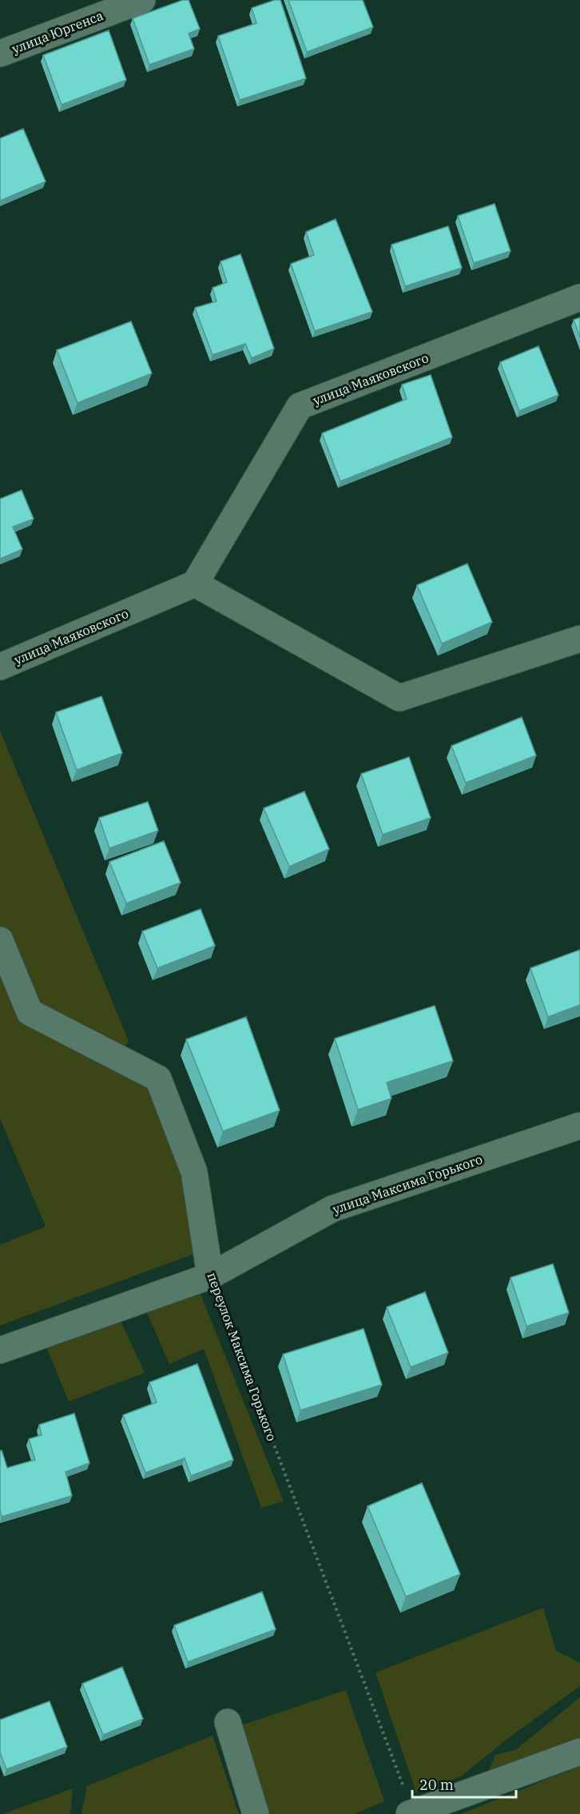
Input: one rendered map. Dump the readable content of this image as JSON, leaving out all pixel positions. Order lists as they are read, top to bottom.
{
  "streets": {
    "street": [
      "улица Юргенса",
      "улица Маяковского",
      "улица Максима Горького",
      "переулок Максима Горького"
    ]
  },
  "crossings": [
    ["улица Максима Горького", "переулок Максима Горького"]
  ],
  "scale_bar": "20 m"
}
